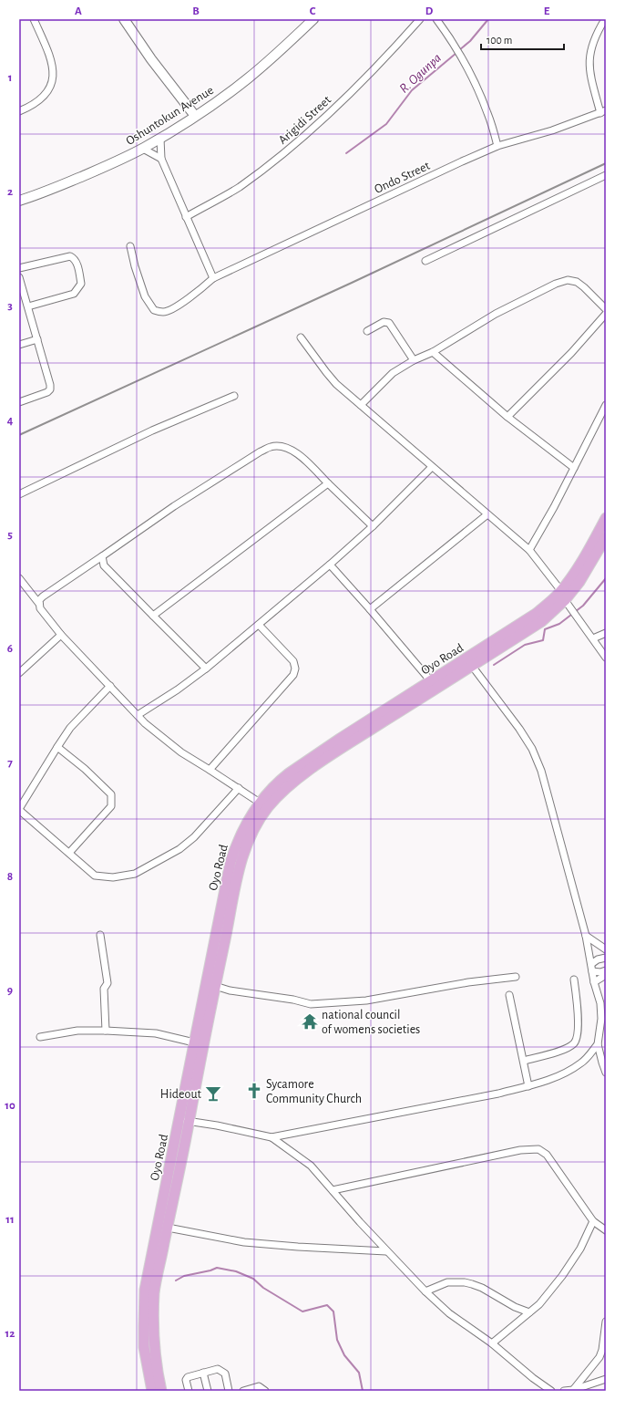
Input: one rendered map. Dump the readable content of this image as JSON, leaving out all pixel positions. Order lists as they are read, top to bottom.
{
  "streets": {
    "main road": ["Oshuntokun Avenue", "Oyo Road"],
    "street": ["Arigidi Street", "Ondo Street"]
  },
  "water": ["R. Ogunpa"],
  "places": {
    "temple": ["national council of womens societies"],
    "church": ["Sycamore Community Church"],
    "bar": ["Hideout"]
  },
  "scale_bar": "100 m",
  "grid": {
    "columns": [
      "A",
      "B",
      "C",
      "D",
      "E"
    ],
    "rows": [
      "1",
      "2",
      "3",
      "4",
      "5",
      "6",
      "7",
      "8",
      "9",
      "10",
      "11",
      "12"
    ]
  }
}
